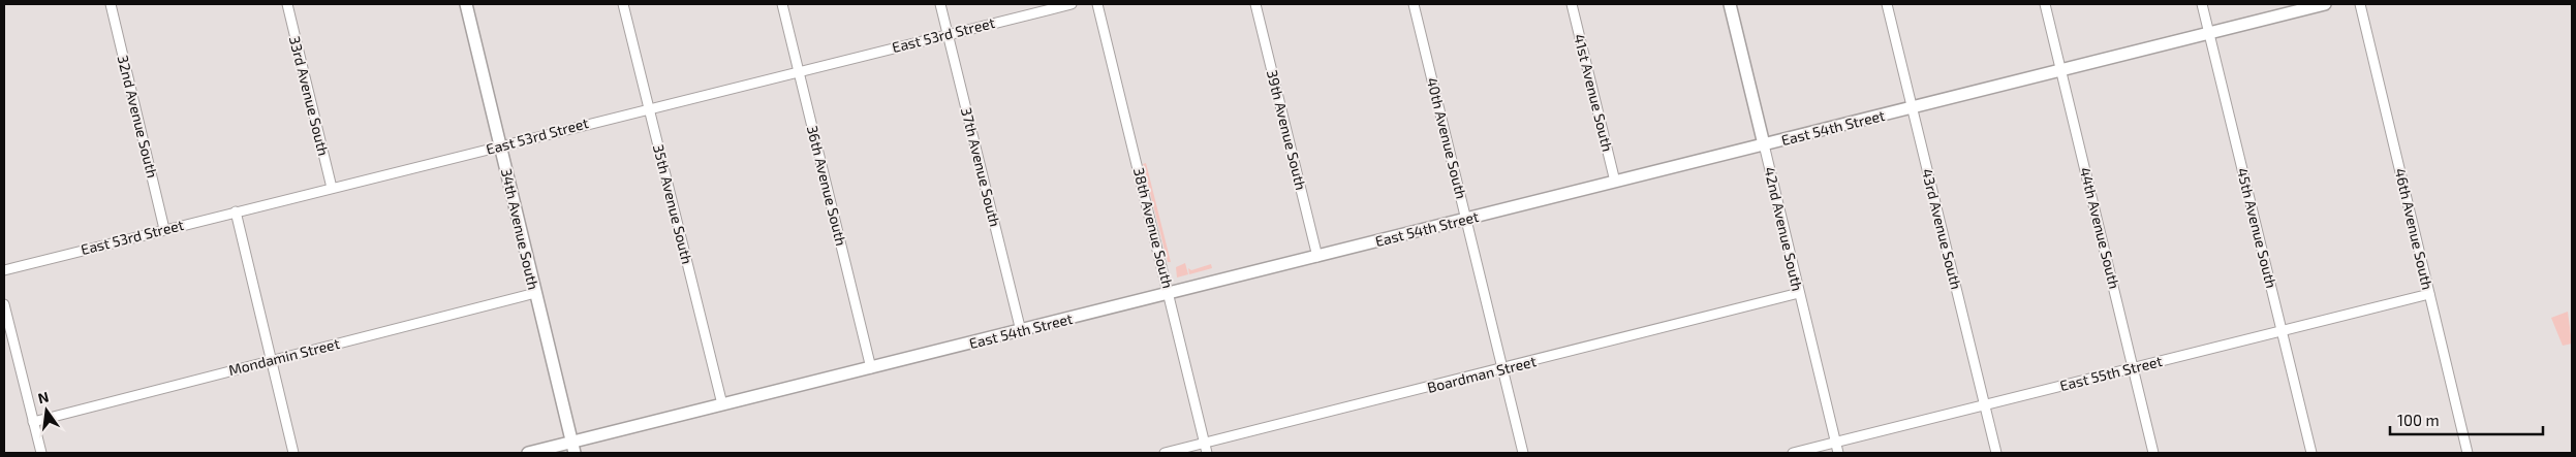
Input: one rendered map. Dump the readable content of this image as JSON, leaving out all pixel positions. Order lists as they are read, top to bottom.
{
  "streets": {
    "street": [
      "East 53rd Street",
      "41st Avenue South",
      "33rd Avenue South",
      "32nd Avenue South",
      "East 54th Street",
      "39th Avenue South",
      "40th Avenue South",
      "37th Avenue South",
      "36th Avenue South",
      "35th Avenue South",
      "38th Avenue South",
      "44th Avenue South",
      "45th Avenue South",
      "34th Avenue South",
      "42nd Avenue South",
      "43rd Avenue South",
      "46th Avenue South",
      "Mondamin Street",
      "East 55th Street",
      "Boardman Street"
    ]
  },
  "crossings": [
    ["East 53rd Street", "33rd Avenue South"],
    ["East 53rd Street", "32nd Avenue South"],
    ["East 53rd Street", "37th Avenue South"],
    ["East 53rd Street", "36th Avenue South"],
    ["East 53rd Street", "35th Avenue South"],
    ["East 53rd Street", "34th Avenue South"],
    ["41st Avenue South", "East 54th Street"],
    ["East 54th Street", "39th Avenue South"],
    ["East 54th Street", "40th Avenue South"],
    ["East 54th Street", "37th Avenue South"],
    ["East 54th Street", "36th Avenue South"],
    ["East 54th Street", "35th Avenue South"],
    ["East 54th Street", "38th Avenue South"],
    ["East 54th Street", "44th Avenue South"],
    ["East 54th Street", "45th Avenue South"],
    ["East 54th Street", "34th Avenue South"],
    ["East 54th Street", "42nd Avenue South"],
    ["East 54th Street", "43rd Avenue South"],
    ["40th Avenue South", "Boardman Street"],
    ["38th Avenue South", "Boardman Street"],
    ["44th Avenue South", "East 55th Street"],
    ["45th Avenue South", "East 55th Street"],
    ["34th Avenue South", "Mondamin Street"],
    ["42nd Avenue South", "East 55th Street"],
    ["42nd Avenue South", "Boardman Street"],
    ["43rd Avenue South", "East 55th Street"],
    ["46th Avenue South", "East 55th Street"]
  ],
  "scale_bar": "100 m",
  "north": "top"
}
